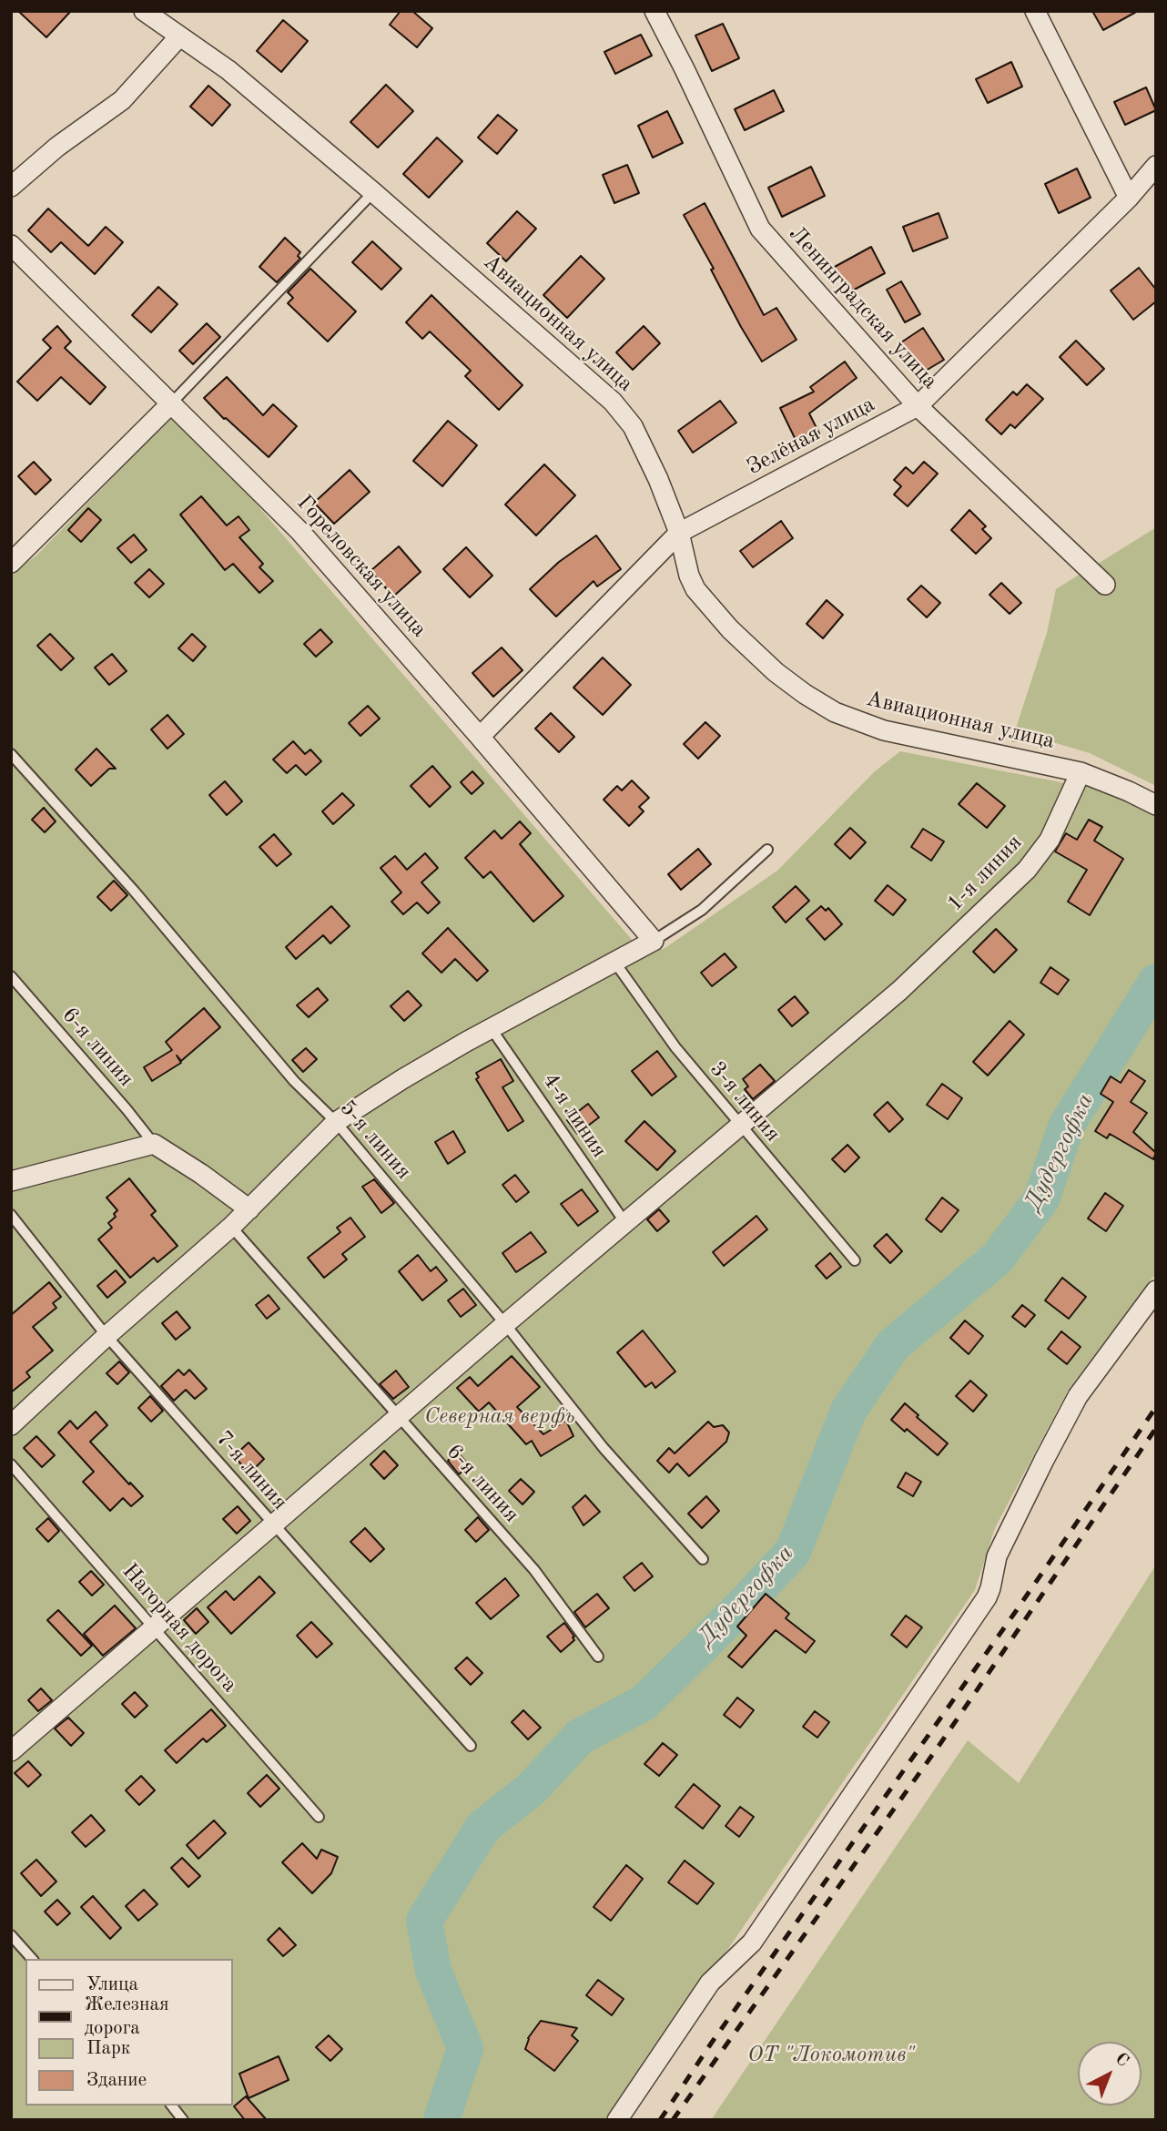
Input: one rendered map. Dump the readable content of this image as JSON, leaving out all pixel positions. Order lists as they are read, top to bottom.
{
  "streets": {
    "street": [
      "Ленинградская улица",
      "Авиационная улица",
      "Зелёная улица",
      "Гореловская улица",
      "1-я линия"
    ],
    "lane": [
      "6-я линия",
      "3-я линия",
      "4-я линия",
      "5-я линия",
      "7-я линия",
      "Нагорная дорога"
    ]
  },
  "crossings": [
    ["Ленинградская улица", "Зелёная улица"],
    ["Авиационная улица", "Зелёная улица"],
    ["Авиационная улица", "1-я линия"],
    ["Зелёная улица", "Гореловская улица"],
    ["1-я линия", "6-я линия"],
    ["1-я линия", "3-я линия"],
    ["1-я линия", "4-я линия"],
    ["1-я линия", "5-я линия"],
    ["1-я линия", "7-я линия"],
    ["1-я линия", "Нагорная дорога"]
  ],
  "water": ["Дудергофка"],
  "parks": ["Северная верфь", "ОТ \"Локомотив\""],
  "legend": [
    "Улица",
    "Железная дорога",
    "Парк",
    "Здание"
  ],
  "north": "top right"
}
